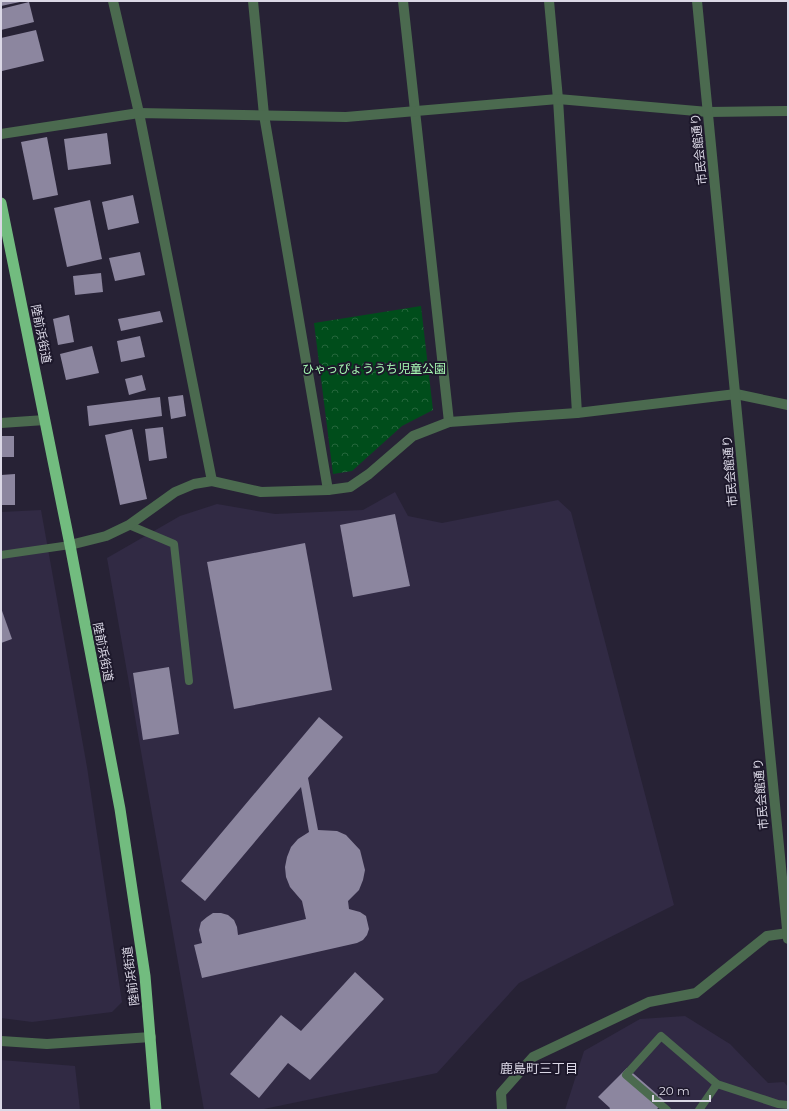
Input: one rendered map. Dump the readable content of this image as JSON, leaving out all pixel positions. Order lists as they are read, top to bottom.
{
  "streets": {
    "highway": ["陸前浜街道"],
    "street": ["市民会館通り"]
  },
  "districts": ["鹿島町三丁目"],
  "parks": ["ひゃっぴょううち児童公園"],
  "scale_bar": "20 m"
}
